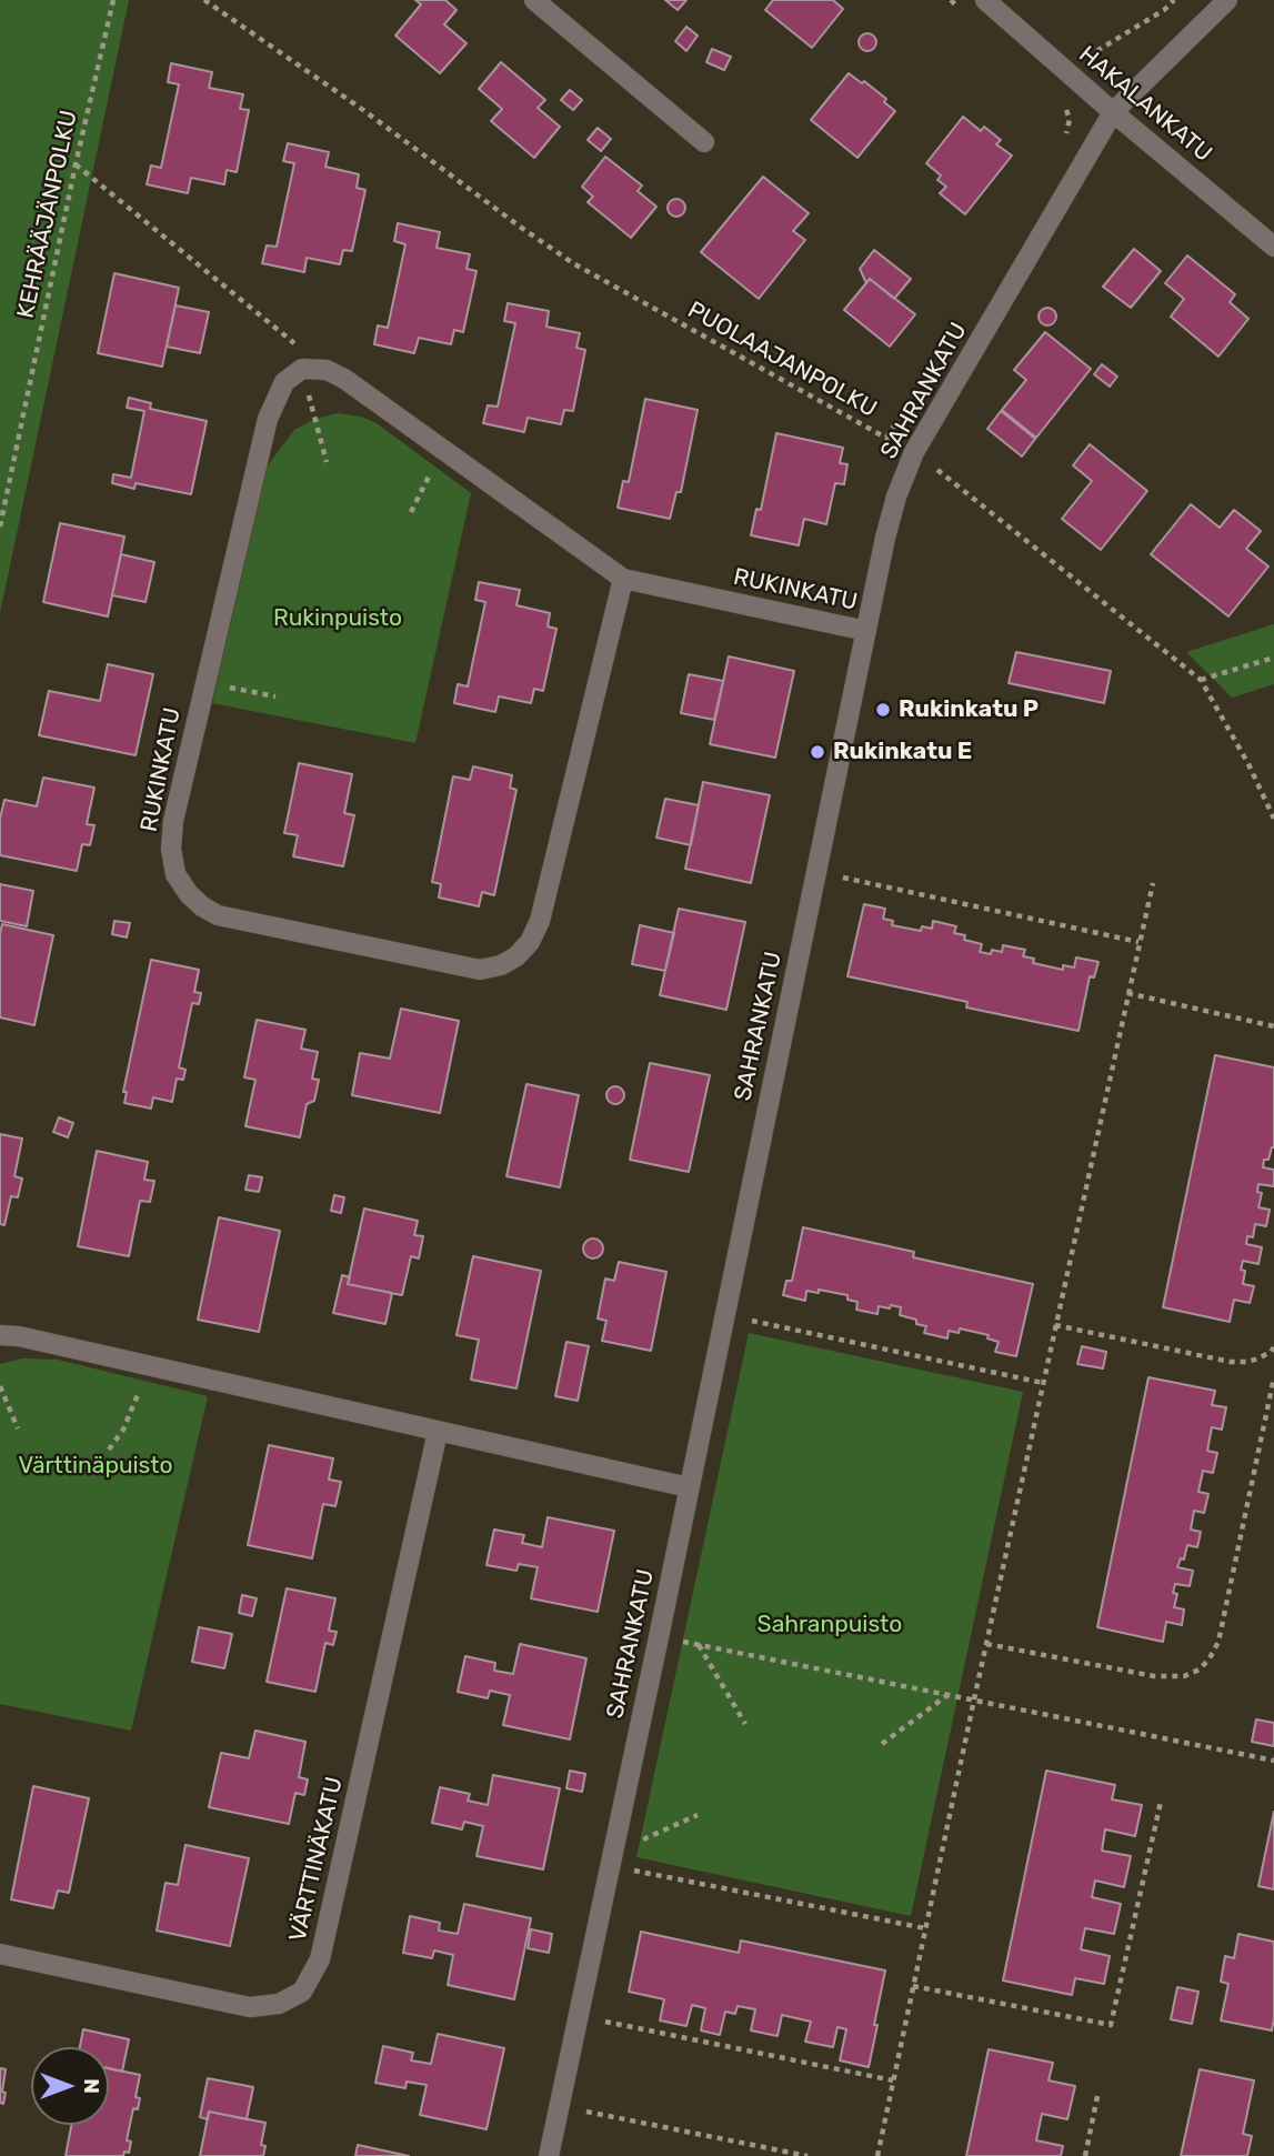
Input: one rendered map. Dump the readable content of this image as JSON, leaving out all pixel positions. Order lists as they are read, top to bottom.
{
  "streets": {
    "street": [
      "HAKALANKATU",
      "SAHRANKATU",
      "RUKINKATU",
      "VÄRTTINÄKATU"
    ],
    "path": ["KEHRÄÄJÄNPOLKU", "PUOLAAJANPOLKU"]
  },
  "crossings": [
    ["HAKALANKATU", "SAHRANKATU"],
    ["PUOLAAJANPOLKU", "SAHRANKATU"],
    ["SAHRANKATU", "RUKINKATU"]
  ],
  "parks": ["Rukinpuisto", "Värttinäpuisto", "Sahranpuisto"],
  "places": ["Rukinkatu P", "Rukinkatu E"],
  "north": "right"
}
